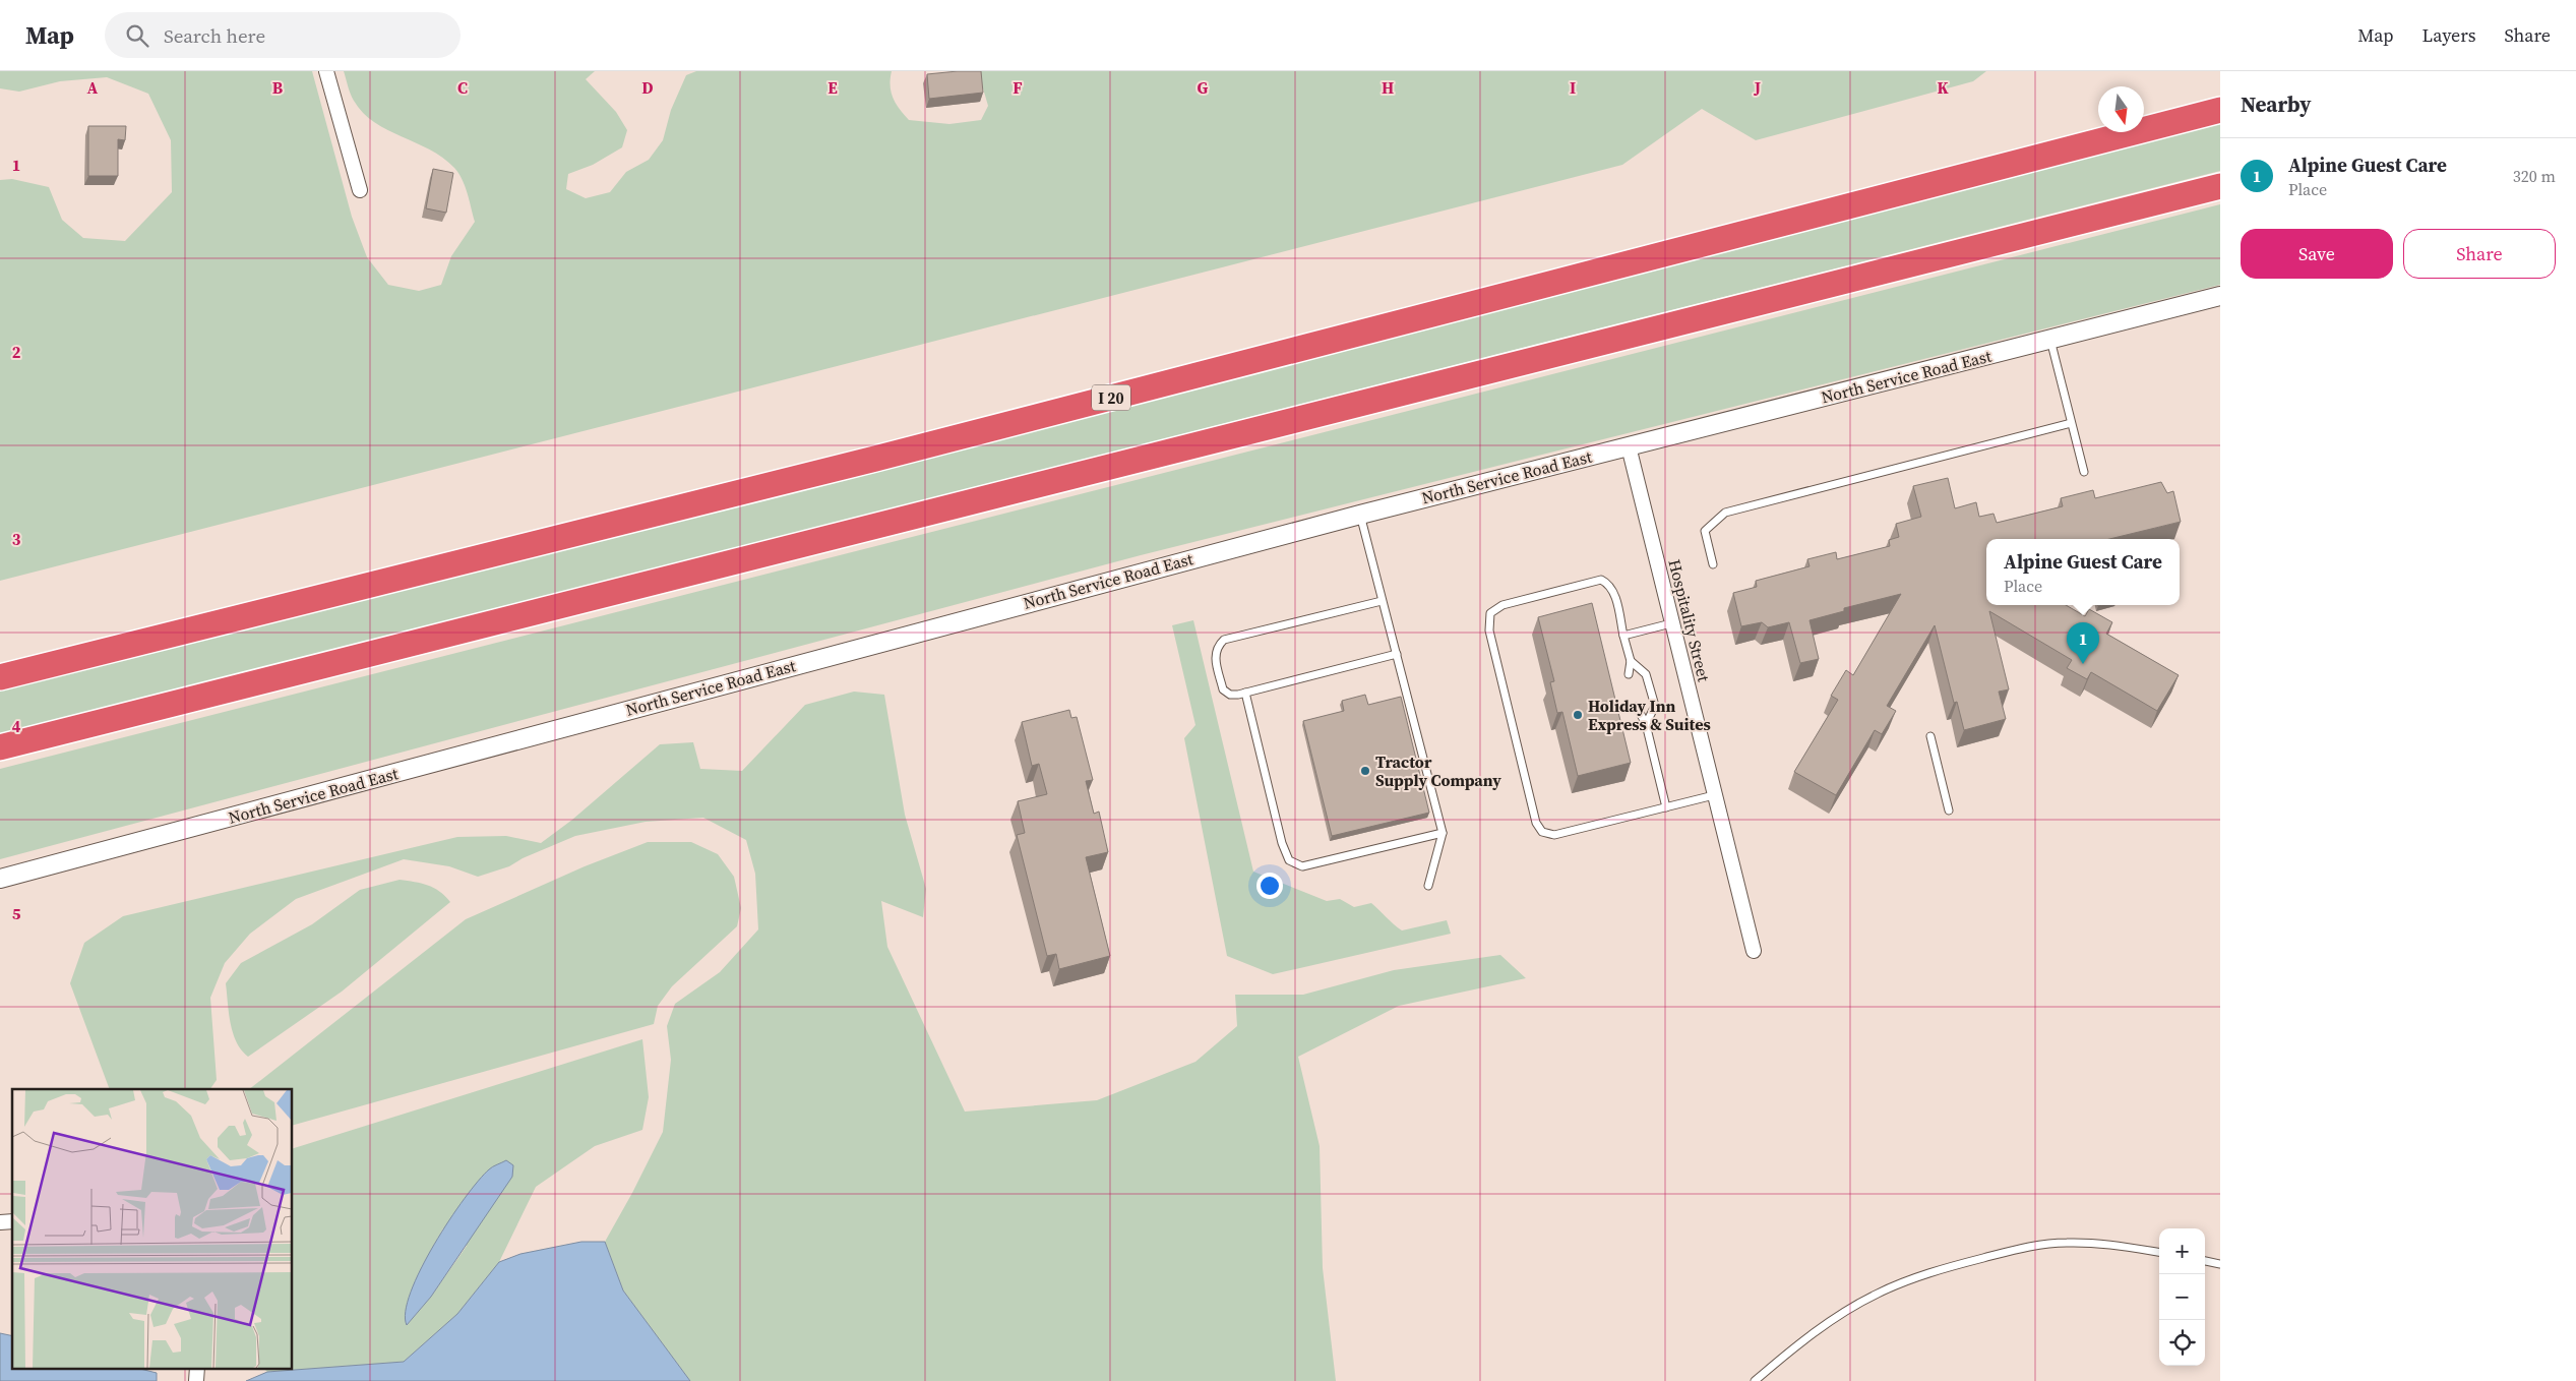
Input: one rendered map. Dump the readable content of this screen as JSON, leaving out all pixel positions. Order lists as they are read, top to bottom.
{
  "streets": {
    "highway": ["I 20"],
    "street": ["North Service Road East", "Hospitality Street"]
  },
  "crossings": [
    ["North Service Road East", "Hospitality Street"]
  ],
  "places": ["Holiday Inn Express & Suites", "Tractor Supply Company"],
  "north": "bottom",
  "page": {
    "header": "Map",
    "search": "Search here",
    "nav": ["Map", "Layers", "Share"],
    "heading": "Nearby",
    "list": [
      {
        "mark": "1",
        "name": "Alpine Guest Care",
        "note": "Place",
        "value": "320 m"
      }
    ],
    "buttons": ["Save", "Share"],
    "popup": ["Alpine Guest Care", "Place"],
    "pins": "1",
    "map_buttons": ["+", "−"]
  },
  "grid": {
    "columns": [
      "A",
      "B",
      "C",
      "D",
      "E",
      "F",
      "G",
      "H",
      "I",
      "J",
      "K"
    ],
    "rows": [
      "1",
      "2",
      "3",
      "4",
      "5"
    ]
  }
}
